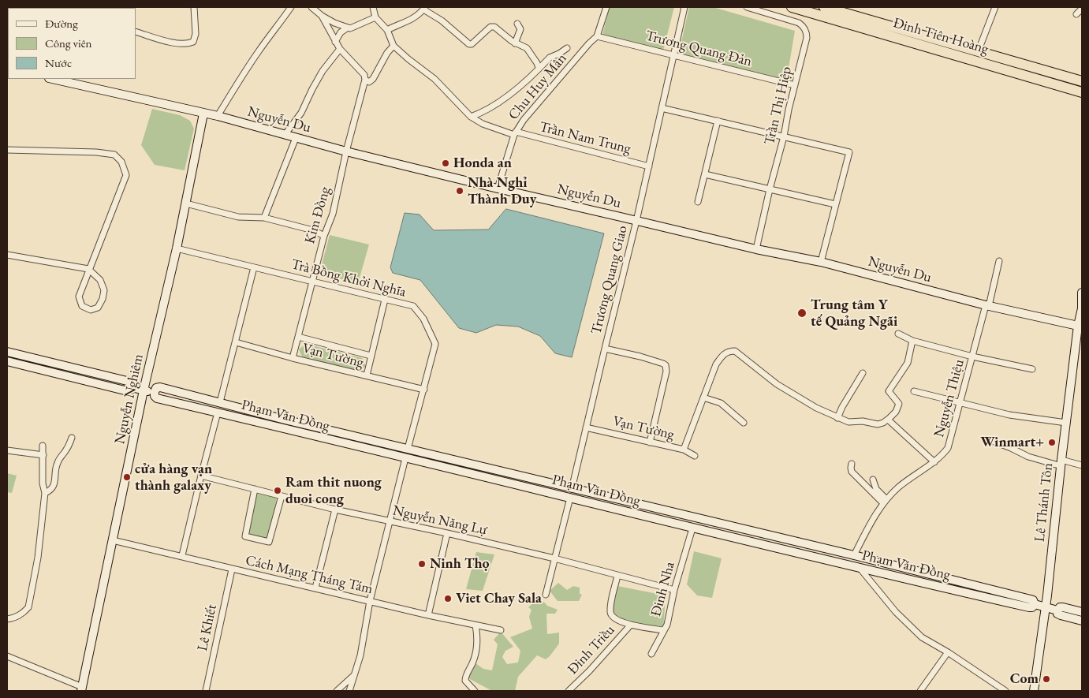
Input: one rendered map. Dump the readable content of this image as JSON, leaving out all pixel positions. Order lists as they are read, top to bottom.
{
  "streets": {
    "highway": ["Đinh Tiên Hoàng"],
    "street": [
      "Trương Quang Đản",
      "Chu Huy Mân",
      "Trần Thị Hiệp",
      "Nguyễn Du",
      "Trần Nam Trung",
      "Kim Đồng",
      "Trà Bồng Khởi Nghĩa",
      "Trương Quang Giao",
      "Vạn Tường",
      "Nguyễn Thiệu",
      "Nguyễn Nghiêm",
      "Phạm Văn Đồng",
      "Lê Thánh Tôn",
      "Nguyễn Năng Lự",
      "Cách Mạng Tháng Tám",
      "Đinh Nha",
      "Lê Khiết",
      "Đinh Triều"
    ]
  },
  "crossings": [
    ["Trương Quang Đản", "Chu Huy Mân"],
    ["Trương Quang Đản", "Trần Thị Hiệp"],
    ["Trương Quang Đản", "Trương Quang Giao"],
    ["Chu Huy Mân", "Nguyễn Du"],
    ["Chu Huy Mân", "Trần Nam Trung"],
    ["Trần Thị Hiệp", "Nguyễn Du"],
    ["Nguyễn Du", "Kim Đồng"],
    ["Nguyễn Du", "Trương Quang Giao"],
    ["Nguyễn Du", "Nguyễn Thiệu"],
    ["Nguyễn Du", "Nguyễn Nghiêm"],
    ["Nguyễn Du", "Lê Thánh Tôn"],
    ["Trần Nam Trung", "Trương Quang Giao"],
    ["Kim Đồng", "Trà Bồng Khởi Nghĩa"],
    ["Kim Đồng", "Vạn Tường"],
    ["Trà Bồng Khởi Nghĩa", "Vạn Tường"],
    ["Trà Bồng Khởi Nghĩa", "Nguyễn Nghiêm"],
    ["Trà Bồng Khởi Nghĩa", "Phạm Văn Đồng"],
    ["Trương Quang Giao", "Vạn Tường"],
    ["Trương Quang Giao", "Phạm Văn Đồng"],
    ["Nguyễn Thiệu", "Phạm Văn Đồng"],
    ["Nguyễn Nghiêm", "Phạm Văn Đồng"],
    ["Nguyễn Nghiêm", "Cách Mạng Tháng Tám"],
    ["Phạm Văn Đồng", "Lê Thánh Tôn"],
    ["Phạm Văn Đồng", "Đinh Nha"],
    ["Nguyễn Năng Lự", "Đinh Nha"],
    ["Cách Mạng Tháng Tám", "Lê Khiết"]
  ],
  "places": [
    "Honda an",
    "Nhà Nghỉ Thành Duy",
    "Trung tâm Y tế Quảng Ngãi",
    "Winmart+",
    "cửa hàng vạn thành galaxy",
    "Ram thit nuong duoi cong",
    "Ninh Thọ",
    "Viet Chay Sala",
    "Com"
  ],
  "legend": ["Đường", "Công viên", "Nước"]
}
